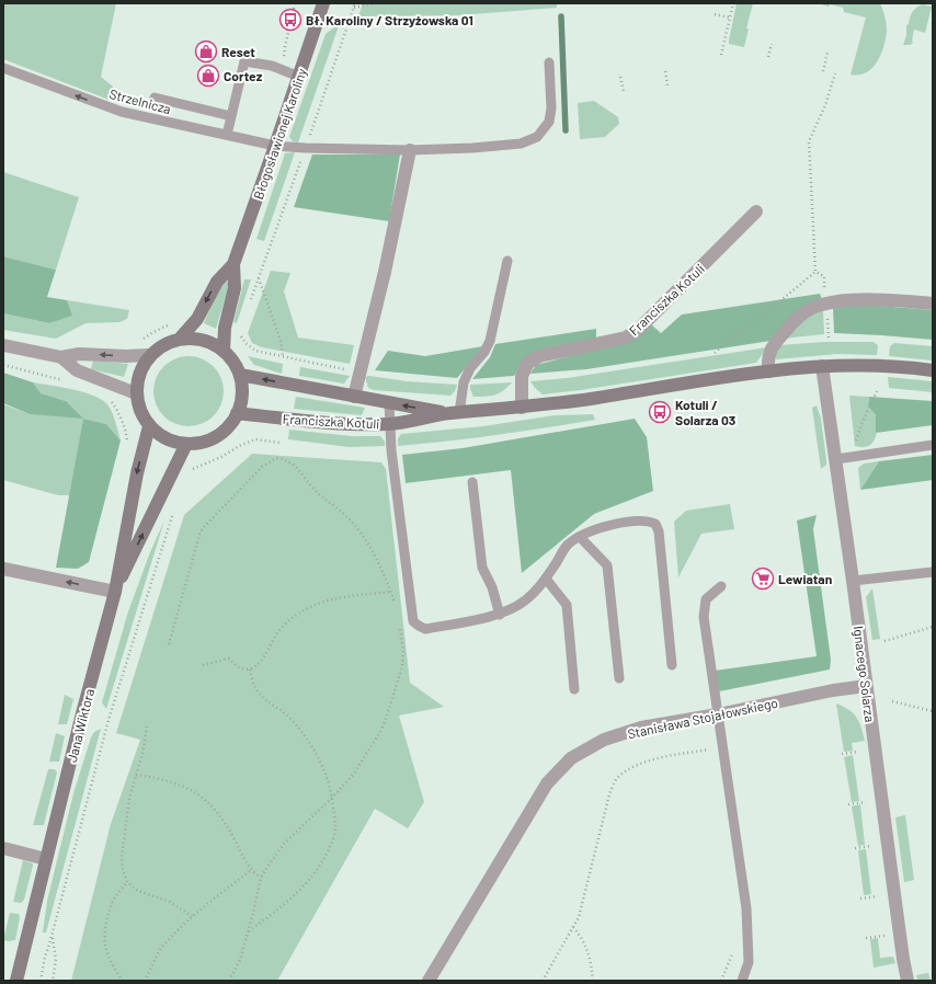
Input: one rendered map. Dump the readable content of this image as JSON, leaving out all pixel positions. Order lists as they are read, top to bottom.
{
  "streets": {
    "street": [
      "Błogosławionej Karoliny",
      "Franciszka Kotuli",
      "Ignacego Solarza",
      "Stanisława Stojałowskiego",
      "Jana Wiktora"
    ],
    "lane": ["Strzelnicza"]
  },
  "crossings": [
    ["Strzelnicza", "Błogosławionej Karoliny"],
    ["Strzelnicza", "Franciszka Kotuli"],
    ["Błogosławionej Karoliny", "Franciszka Kotuli"],
    ["Błogosławionej Karoliny", "Jana Wiktora"],
    ["Franciszka Kotuli", "Ignacego Solarza"],
    ["Franciszka Kotuli", "Jana Wiktora"],
    ["Ignacego Solarza", "Stanisława Stojałowskiego"]
  ],
  "places": {
    "bus stop": ["Bł. Karoliny / Strzyżowska 01", "Kotuli / Solarza 03"],
    "shop": ["Reset", "Cortez"],
    "supermarket": ["Lewiatan"]
  }
}
